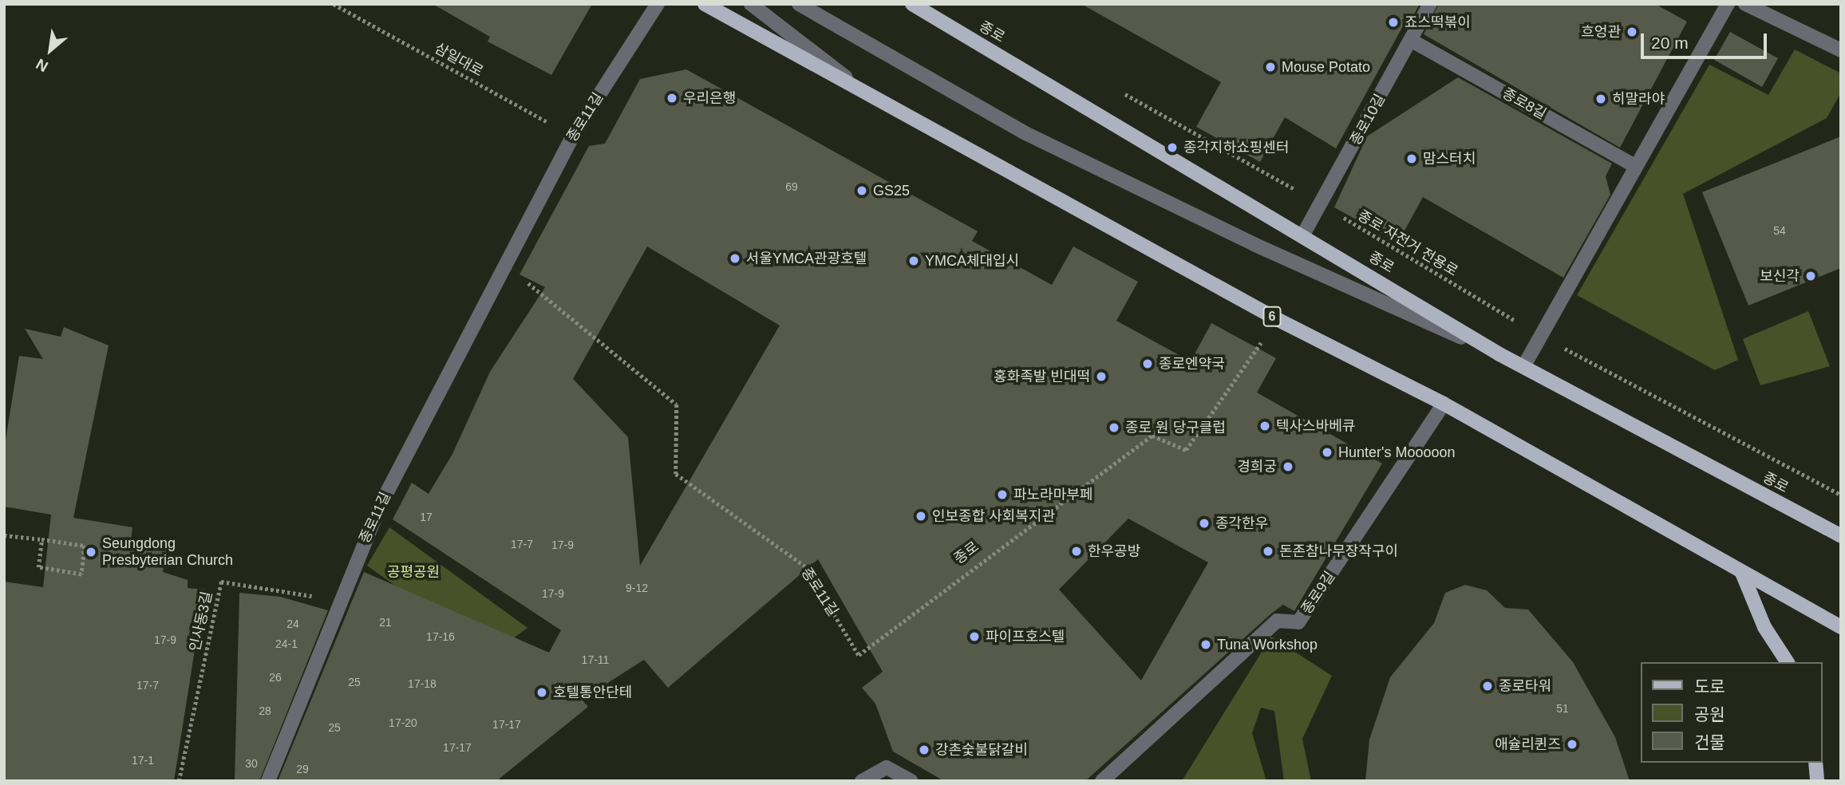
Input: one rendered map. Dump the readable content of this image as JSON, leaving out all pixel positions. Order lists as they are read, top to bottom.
{
  "streets": {
    "main road": ["종로", "6"],
    "street": [
      "종로8길",
      "종로11길",
      "종로10길",
      "종로9길"
    ],
    "path": ["삼일대로", "종로 자전거 전용로", "인사동3길"]
  },
  "crossings": [
    ["종로", "종로11길"],
    ["종로", "종로10길"],
    ["종로", "6"],
    ["삼일대로", "종로11길"],
    ["종로8길", "종로10길"],
    ["종로11길", "인사동3길"],
    ["종로10길", "종로 자전거 전용로"],
    ["6", "종로9길"]
  ],
  "parks": ["공평공원"],
  "places": [
    "죠스떡볶이",
    "흐엉관",
    "Mouse Potato",
    "우리은행",
    "히말라야",
    "종각지하쇼핑센터",
    "맘스터치",
    "GS25",
    "서울YMCA관광호텔",
    "YMCA체대입시",
    "보신각",
    "종로엔약국",
    "홍화족발 빈대떡",
    "텍사스바베큐",
    "종로 원 당구클럽",
    "Hunter's Mooooon",
    "경희궁",
    "파노라마부페",
    "인보종합 사회복지관",
    "종각한우",
    "한우공방",
    "돈존참나무장작구이",
    "Seungdong Presbyterian Church",
    "파이프호스텔",
    "Tuna Workshop",
    "종로타워",
    "호텔통안단테",
    "애슐리퀸즈",
    "강촌숯불닭갈비"
  ],
  "house_numbers": [
    "69",
    "54",
    "17",
    "17-7",
    "17-9",
    "9-12",
    "17-9",
    "21",
    "24",
    "17-16",
    "17-9",
    "24-1",
    "17-11",
    "26",
    "25",
    "17-18",
    "17-7",
    "51",
    "28",
    "17-20",
    "17-17",
    "25",
    "17-17",
    "17-1",
    "30",
    "29"
  ],
  "legend": ["도로", "공원", "건물"],
  "scale_bar": "20 m",
  "north": "bottom left"
}
